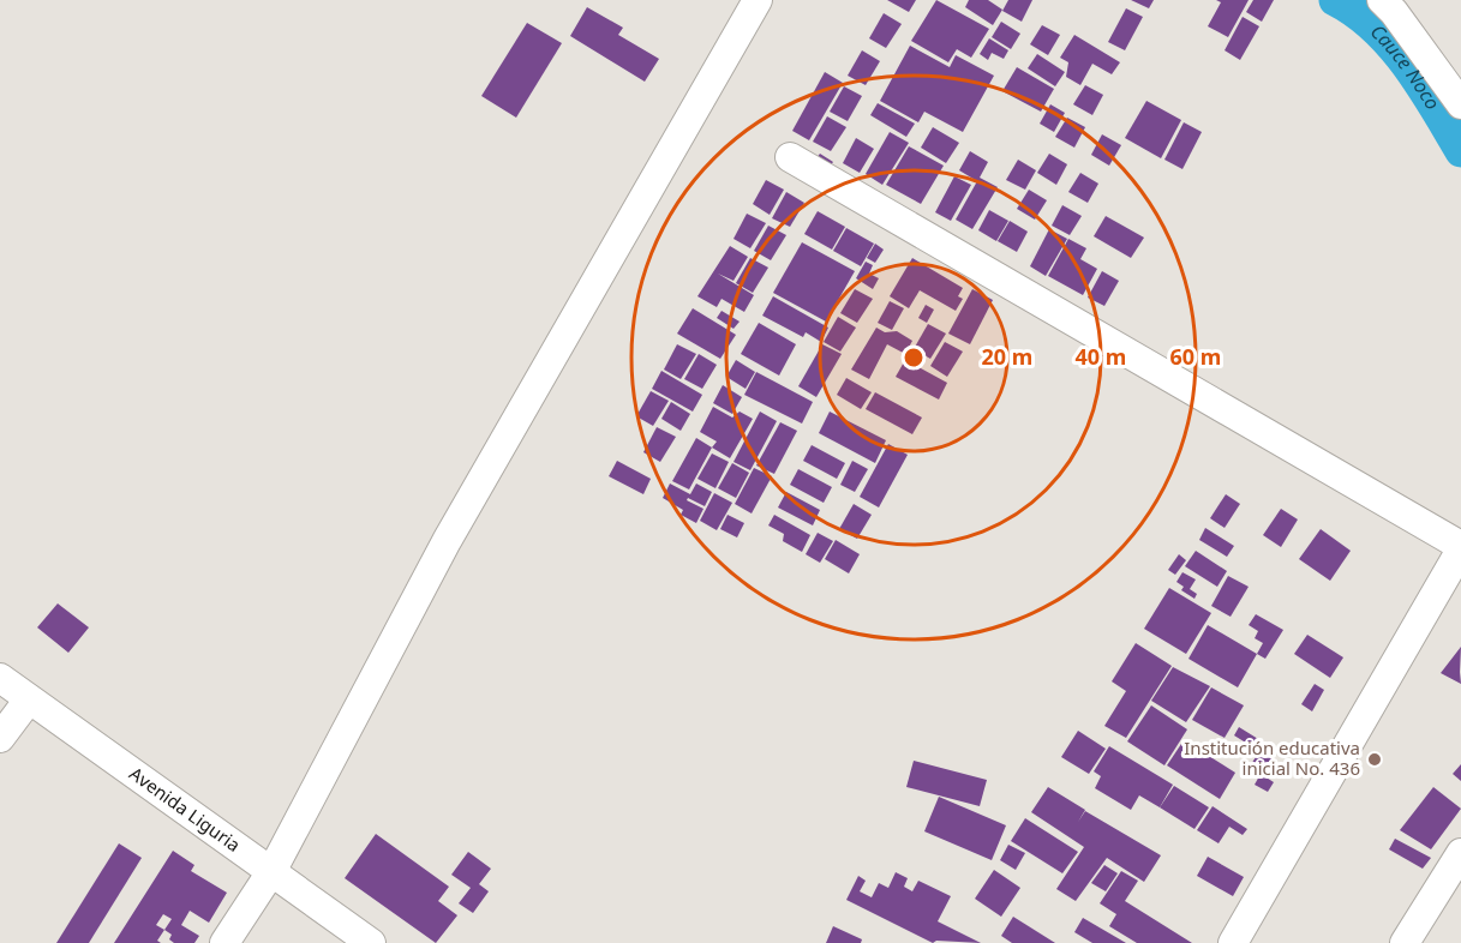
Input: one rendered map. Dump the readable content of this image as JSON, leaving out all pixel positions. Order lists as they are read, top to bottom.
{
  "streets": {
    "street": ["Avenida Liguria"]
  },
  "water": ["Cauce Noco"],
  "places": ["Institución educativa inicial No. 436"],
  "rings": ["20 m", "40 m", "60 m"]
}
